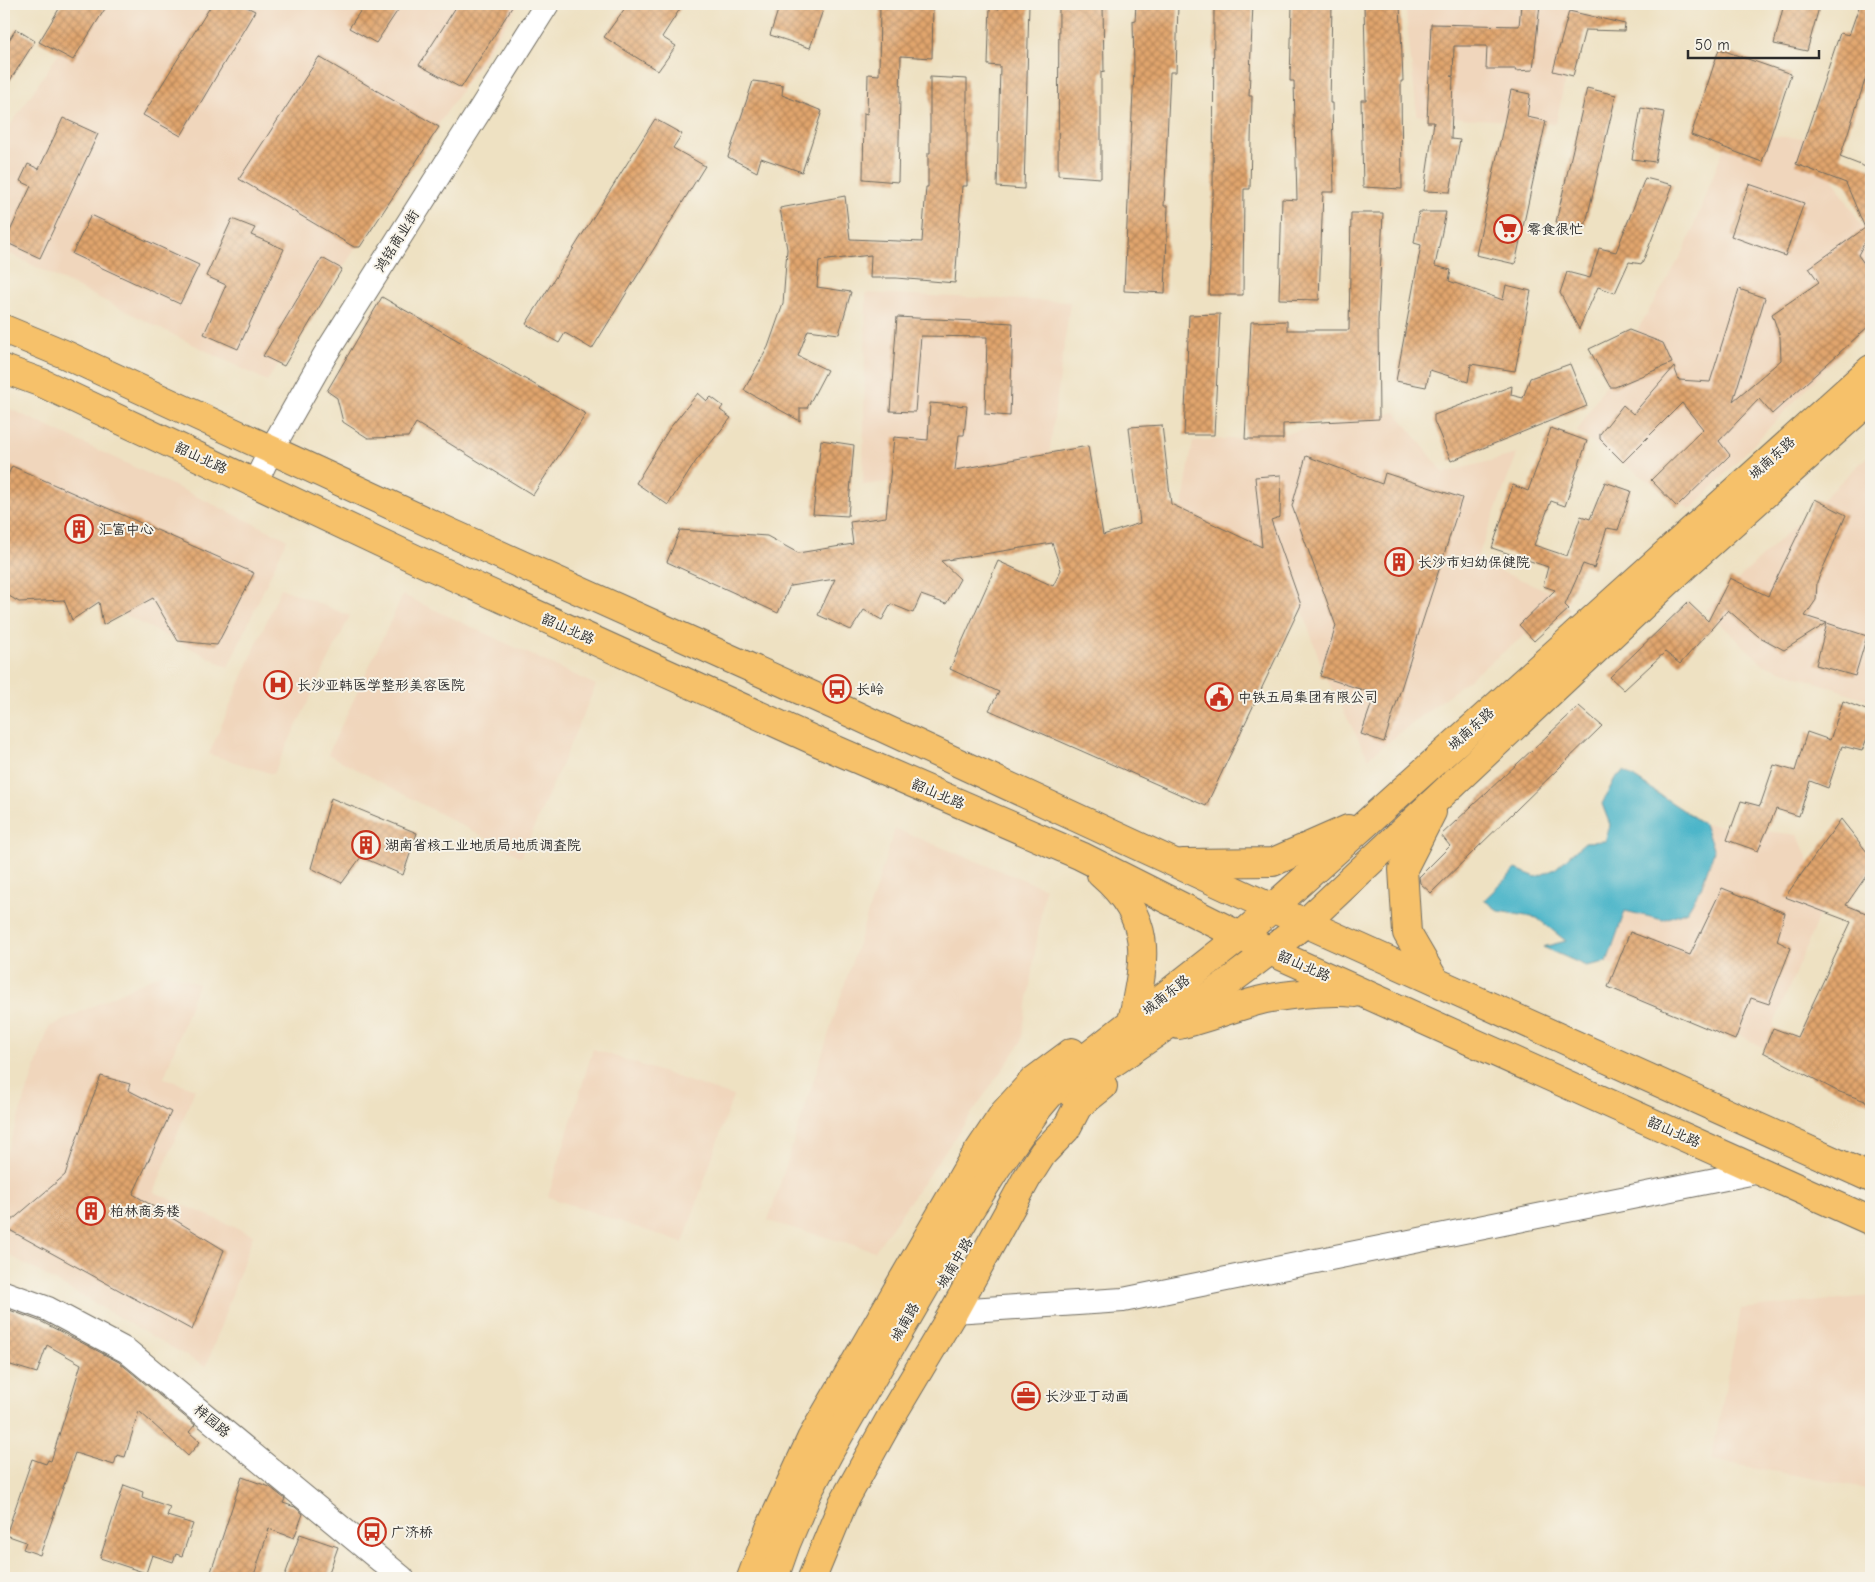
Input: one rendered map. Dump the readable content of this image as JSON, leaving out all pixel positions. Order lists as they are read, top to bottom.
{
  "streets": {
    "main road": [
      "韶山北路",
      "城南东路",
      "城南中路",
      "城南路"
    ],
    "street": ["鸿铭商业街", "梓园路"]
  },
  "crossings": [
    ["鸿铭商业街", "韶山北路"],
    ["韶山北路", "城南东路"],
    ["城南东路", "城南中路"],
    ["城南东路", "城南路"],
    ["城南中路", "城南路"]
  ],
  "places": {
    "supermarket": ["零食很忙"],
    "building": [
      "汇富中心",
      "长沙市妇幼保健院",
      "湖南省核工业地质局地质调查院",
      "柏林商务楼"
    ],
    "hospital": ["长沙亚韩医学整形美容医院"],
    "bus stop": ["长岭", "广济桥"],
    "public building": ["中铁五局集团有限公司"],
    "office": ["长沙亚丁动画"]
  },
  "scale_bar": "50 m"
}
